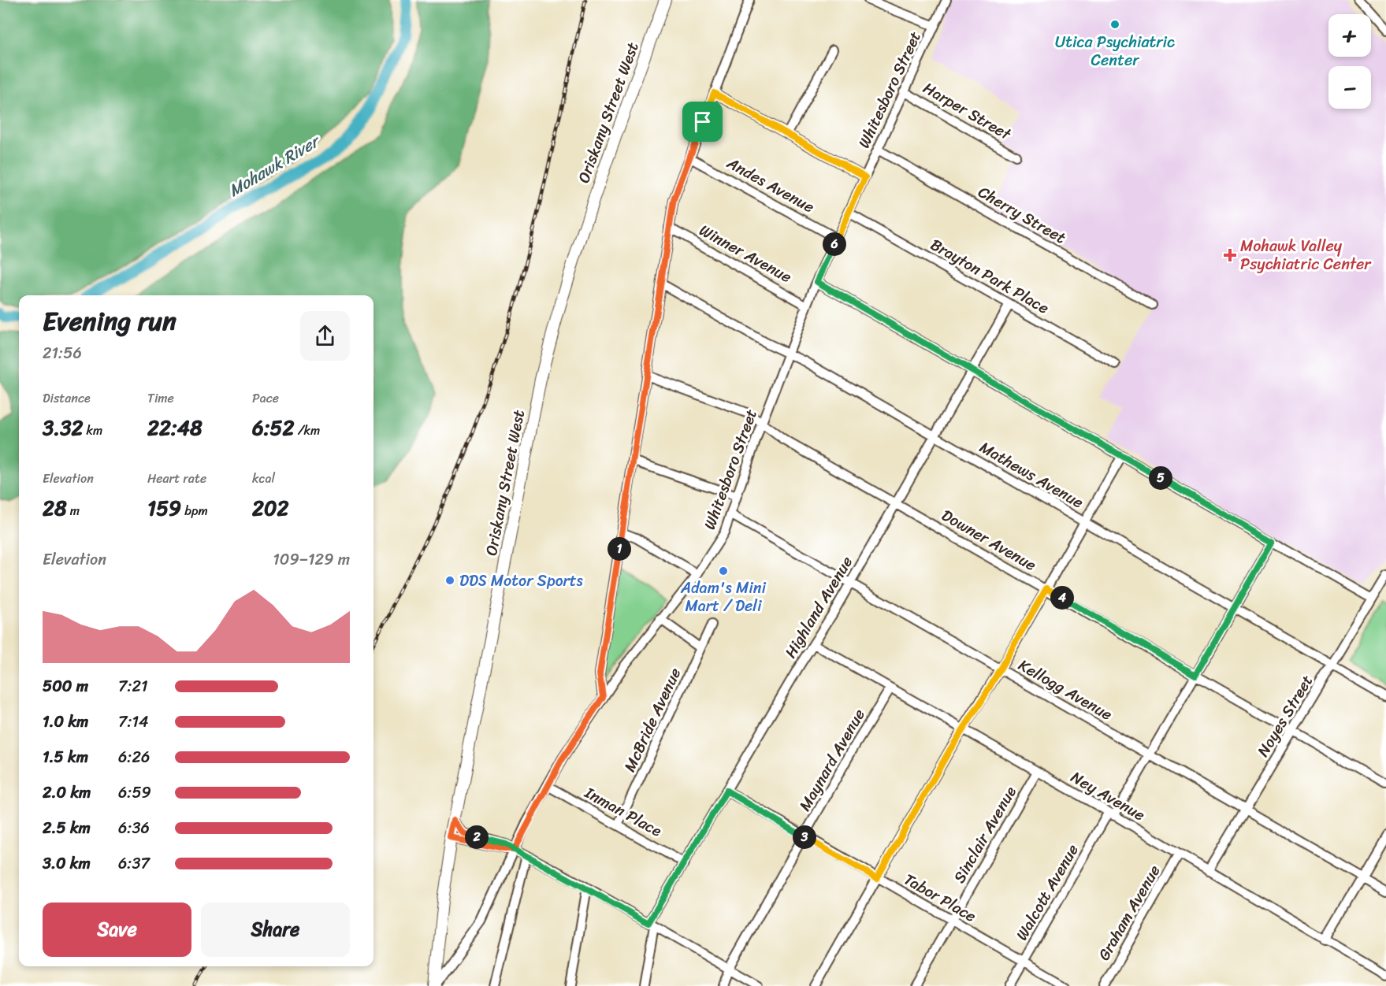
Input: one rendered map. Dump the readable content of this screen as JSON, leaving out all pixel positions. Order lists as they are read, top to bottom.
{
  "streets": {
    "main road": ["Oriskany Street West"],
    "street": [
      "Whitesboro Street",
      "Harper Street",
      "Andes Avenue",
      "Cherry Street",
      "Winner Avenue",
      "Brayton Park Place",
      "Mathews Avenue",
      "Downer Avenue",
      "Highland Avenue",
      "Kellogg Avenue",
      "Noyes Street",
      "McBride Avenue",
      "Maynard Avenue",
      "Ney Avenue",
      "Inman Place",
      "Sinclair Avenue",
      "Walcott Avenue",
      "Tabor Place",
      "Graham Avenue"
    ]
  },
  "crossings": [
    ["Whitesboro Street", "Harper Street"],
    ["Whitesboro Street", "Oriskany Street West"],
    ["Whitesboro Street", "Andes Avenue"],
    ["Whitesboro Street", "Cherry Street"],
    ["Whitesboro Street", "Winner Avenue"],
    ["Whitesboro Street", "Brayton Park Place"],
    ["Whitesboro Street", "Mathews Avenue"],
    ["Whitesboro Street", "Downer Avenue"],
    ["Whitesboro Street", "Kellogg Avenue"],
    ["Whitesboro Street", "Inman Place"],
    ["Brayton Park Place", "Highland Avenue"],
    ["Mathews Avenue", "Highland Avenue"],
    ["Mathews Avenue", "Noyes Street"],
    ["Mathews Avenue", "Walcott Avenue"],
    ["Downer Avenue", "Highland Avenue"],
    ["Downer Avenue", "Noyes Street"],
    ["Downer Avenue", "Walcott Avenue"],
    ["Highland Avenue", "Kellogg Avenue"],
    ["Highland Avenue", "Ney Avenue"],
    ["Highland Avenue", "Inman Place"],
    ["Highland Avenue", "Tabor Place"],
    ["Kellogg Avenue", "Noyes Street"],
    ["Kellogg Avenue", "Walcott Avenue"],
    ["Noyes Street", "Ney Avenue"],
    ["McBride Avenue", "Inman Place"],
    ["Maynard Avenue", "Ney Avenue"],
    ["Maynard Avenue", "Tabor Place"],
    ["Ney Avenue", "Sinclair Avenue"],
    ["Ney Avenue", "Walcott Avenue"],
    ["Ney Avenue", "Graham Avenue"],
    ["Sinclair Avenue", "Tabor Place"],
    ["Walcott Avenue", "Tabor Place"]
  ],
  "water": ["Mohawk River"],
  "places": {
    "other": ["Utica Psychiatric Center", "Adam's Mini Mart / Deli", "DDS Motor Sports"],
    "health": ["Mohawk Valley Psychiatric Center"]
  },
  "page": {
    "map_buttons": ["+", "−"],
    "pins": [
      "6",
      "5",
      "1",
      "4",
      "2",
      "3"
    ],
    "heading": ["Evening run", "21:56"],
    "stats": [
      ["Distance", "3.32 km"],
      ["Time", "22:48"],
      ["Pace", "6:52 /km"],
      ["Elevation", "28 m"],
      ["Heart rate", "159 bpm"],
      ["kcal", "202"]
    ],
    "chart": ["Elevation", "109–129 m"],
    "list": [
      {
        "name": "500 m",
        "note": "7:21"
      },
      {
        "name": "1.0 km",
        "note": "7:14"
      },
      {
        "name": "1.5 km",
        "note": "6:26"
      },
      {
        "name": "2.0 km",
        "note": "6:59"
      },
      {
        "name": "2.5 km",
        "note": "6:36"
      },
      {
        "name": "3.0 km",
        "note": "6:37"
      }
    ],
    "buttons": ["Save", "Share"]
  }
}
